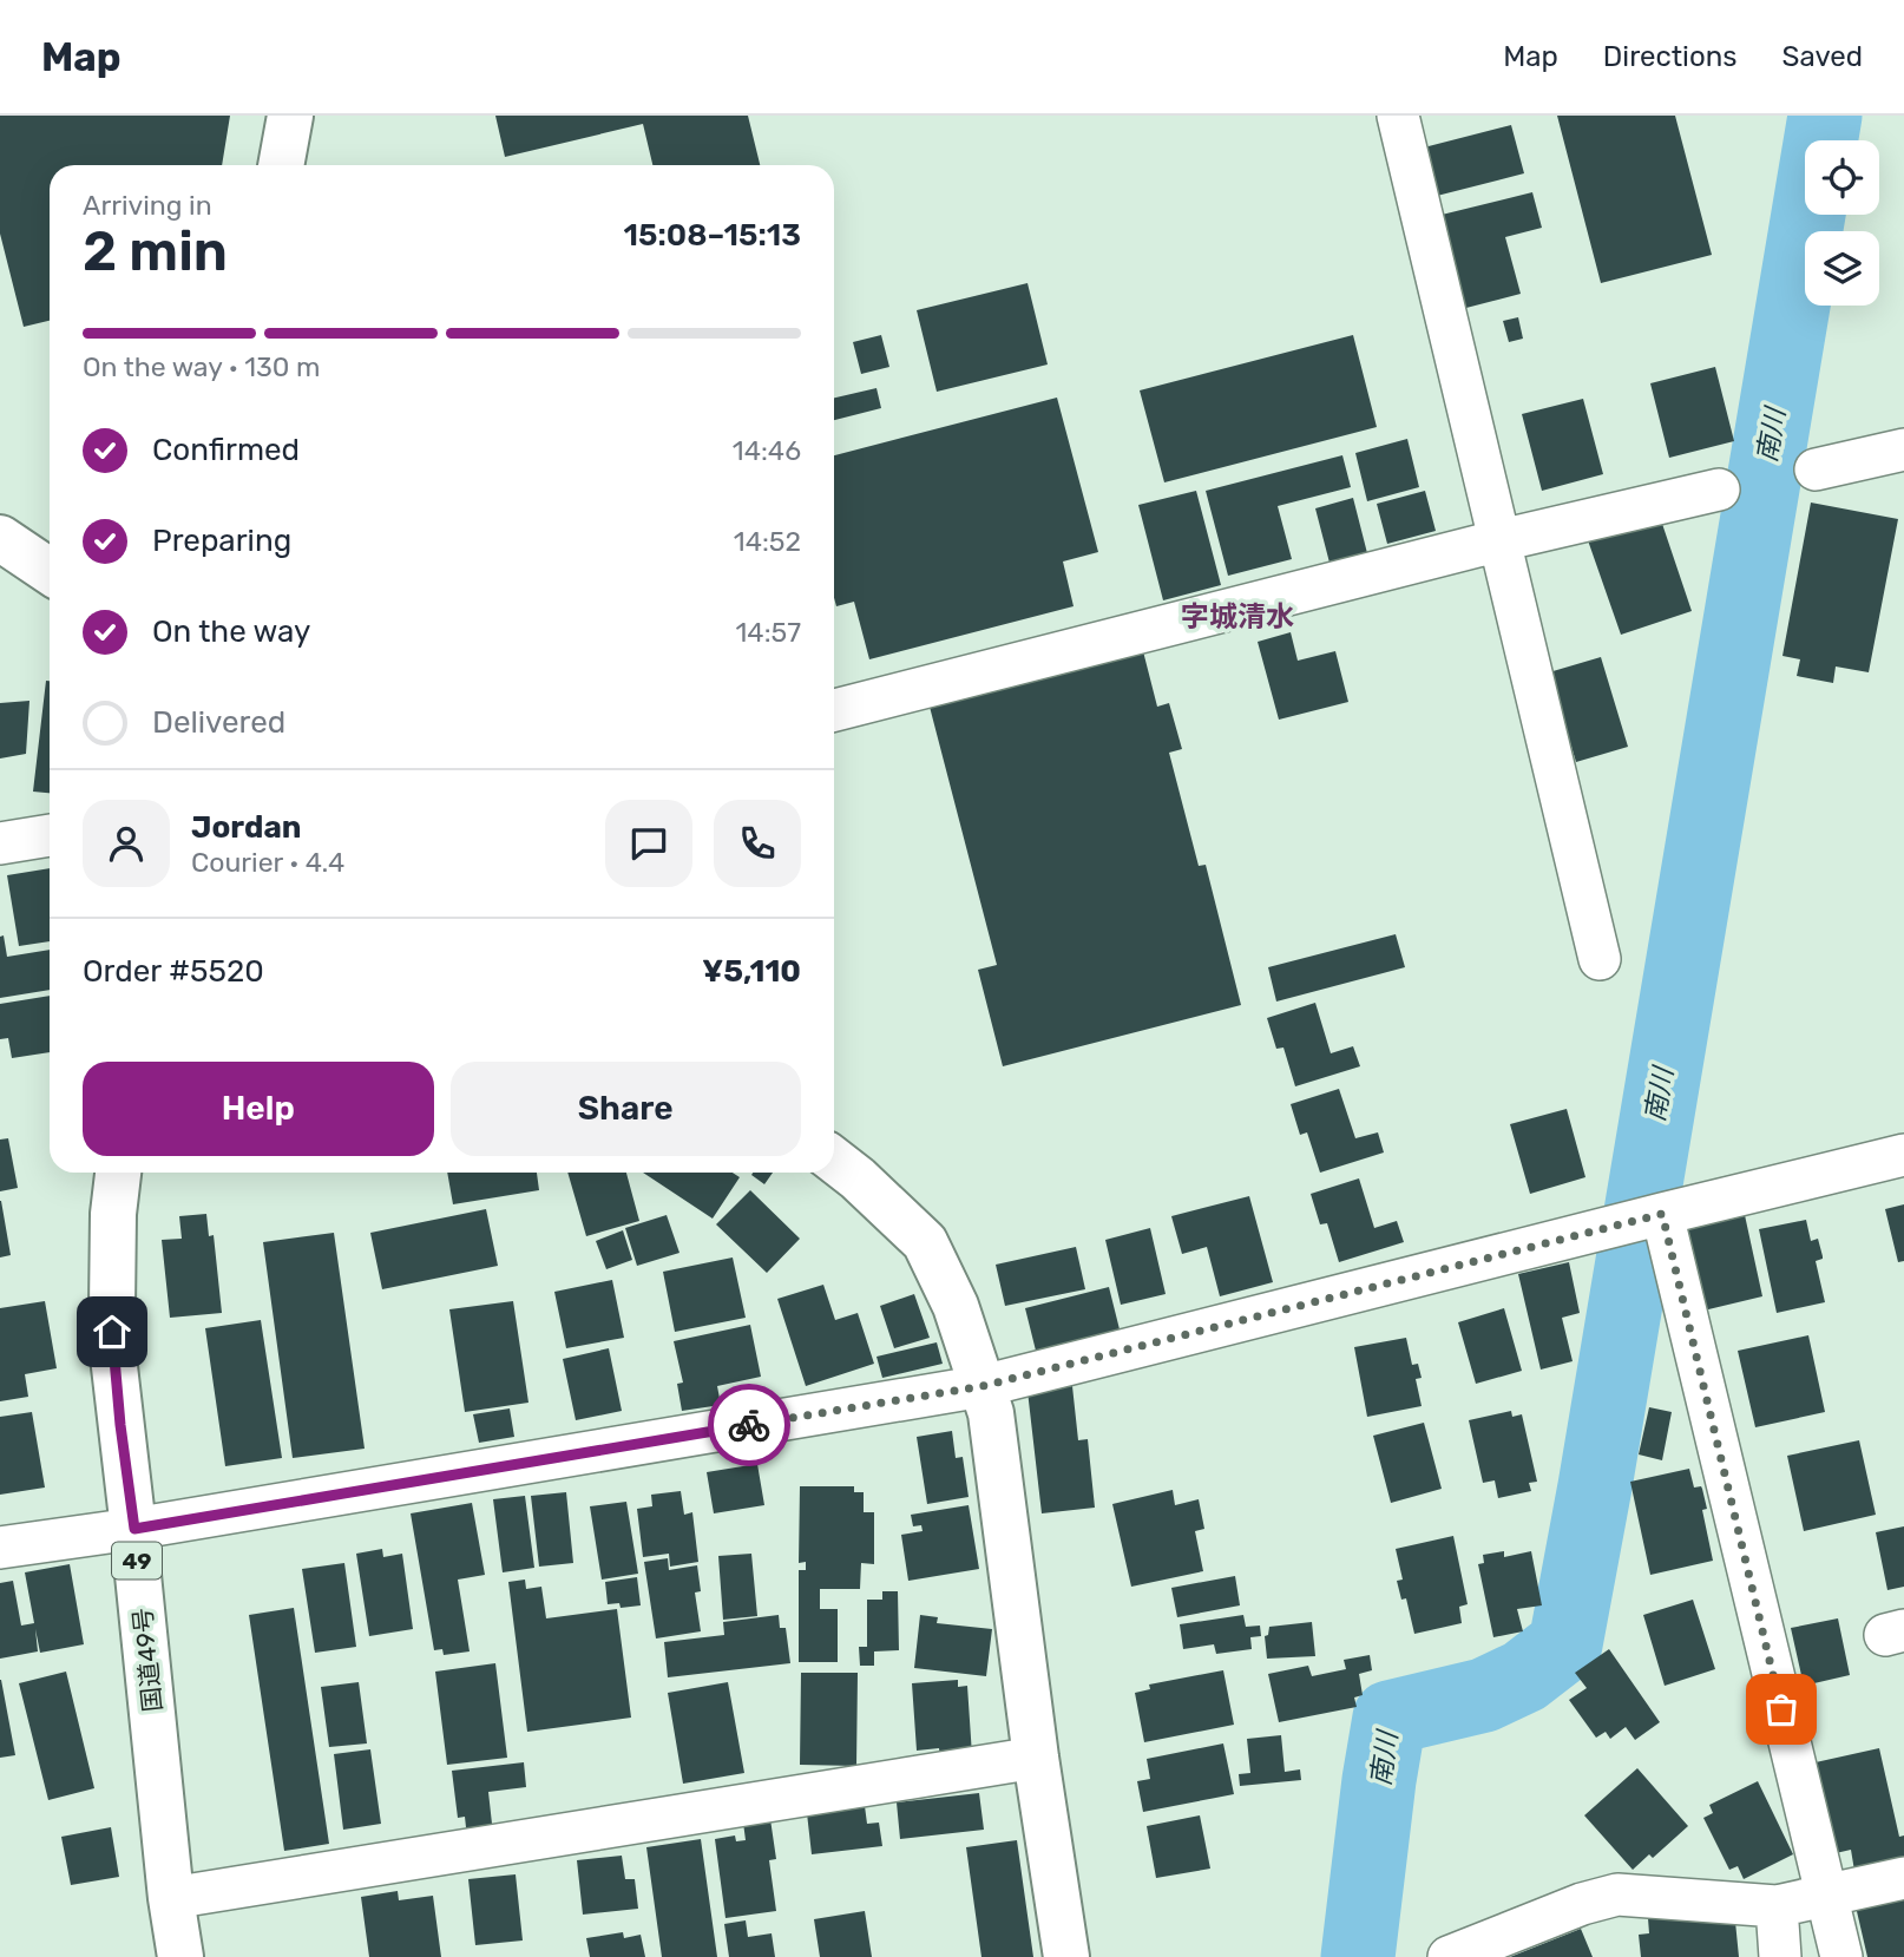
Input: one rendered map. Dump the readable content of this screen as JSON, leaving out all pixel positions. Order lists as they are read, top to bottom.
{
  "streets": {
    "main road": ["49", "国道49号"]
  },
  "districts": ["字城清水"],
  "water": ["南川"],
  "page": {
    "header": "Map",
    "nav": ["Map", "Directions", "Saved"],
    "heading": ["2 min", "Arriving in", "15:08–15:13"],
    "panel": [
      "Jordan",
      "Courier · 4.4",
      "Order #5520",
      "¥5,110"
    ],
    "bar": "On the way · 130 m",
    "list": [
      ["Confirmed", "14:46"],
      ["Preparing", "14:52"],
      ["On the way", "14:57"],
      "Delivered"
    ],
    "buttons": ["Help", "Share"]
  }
}
